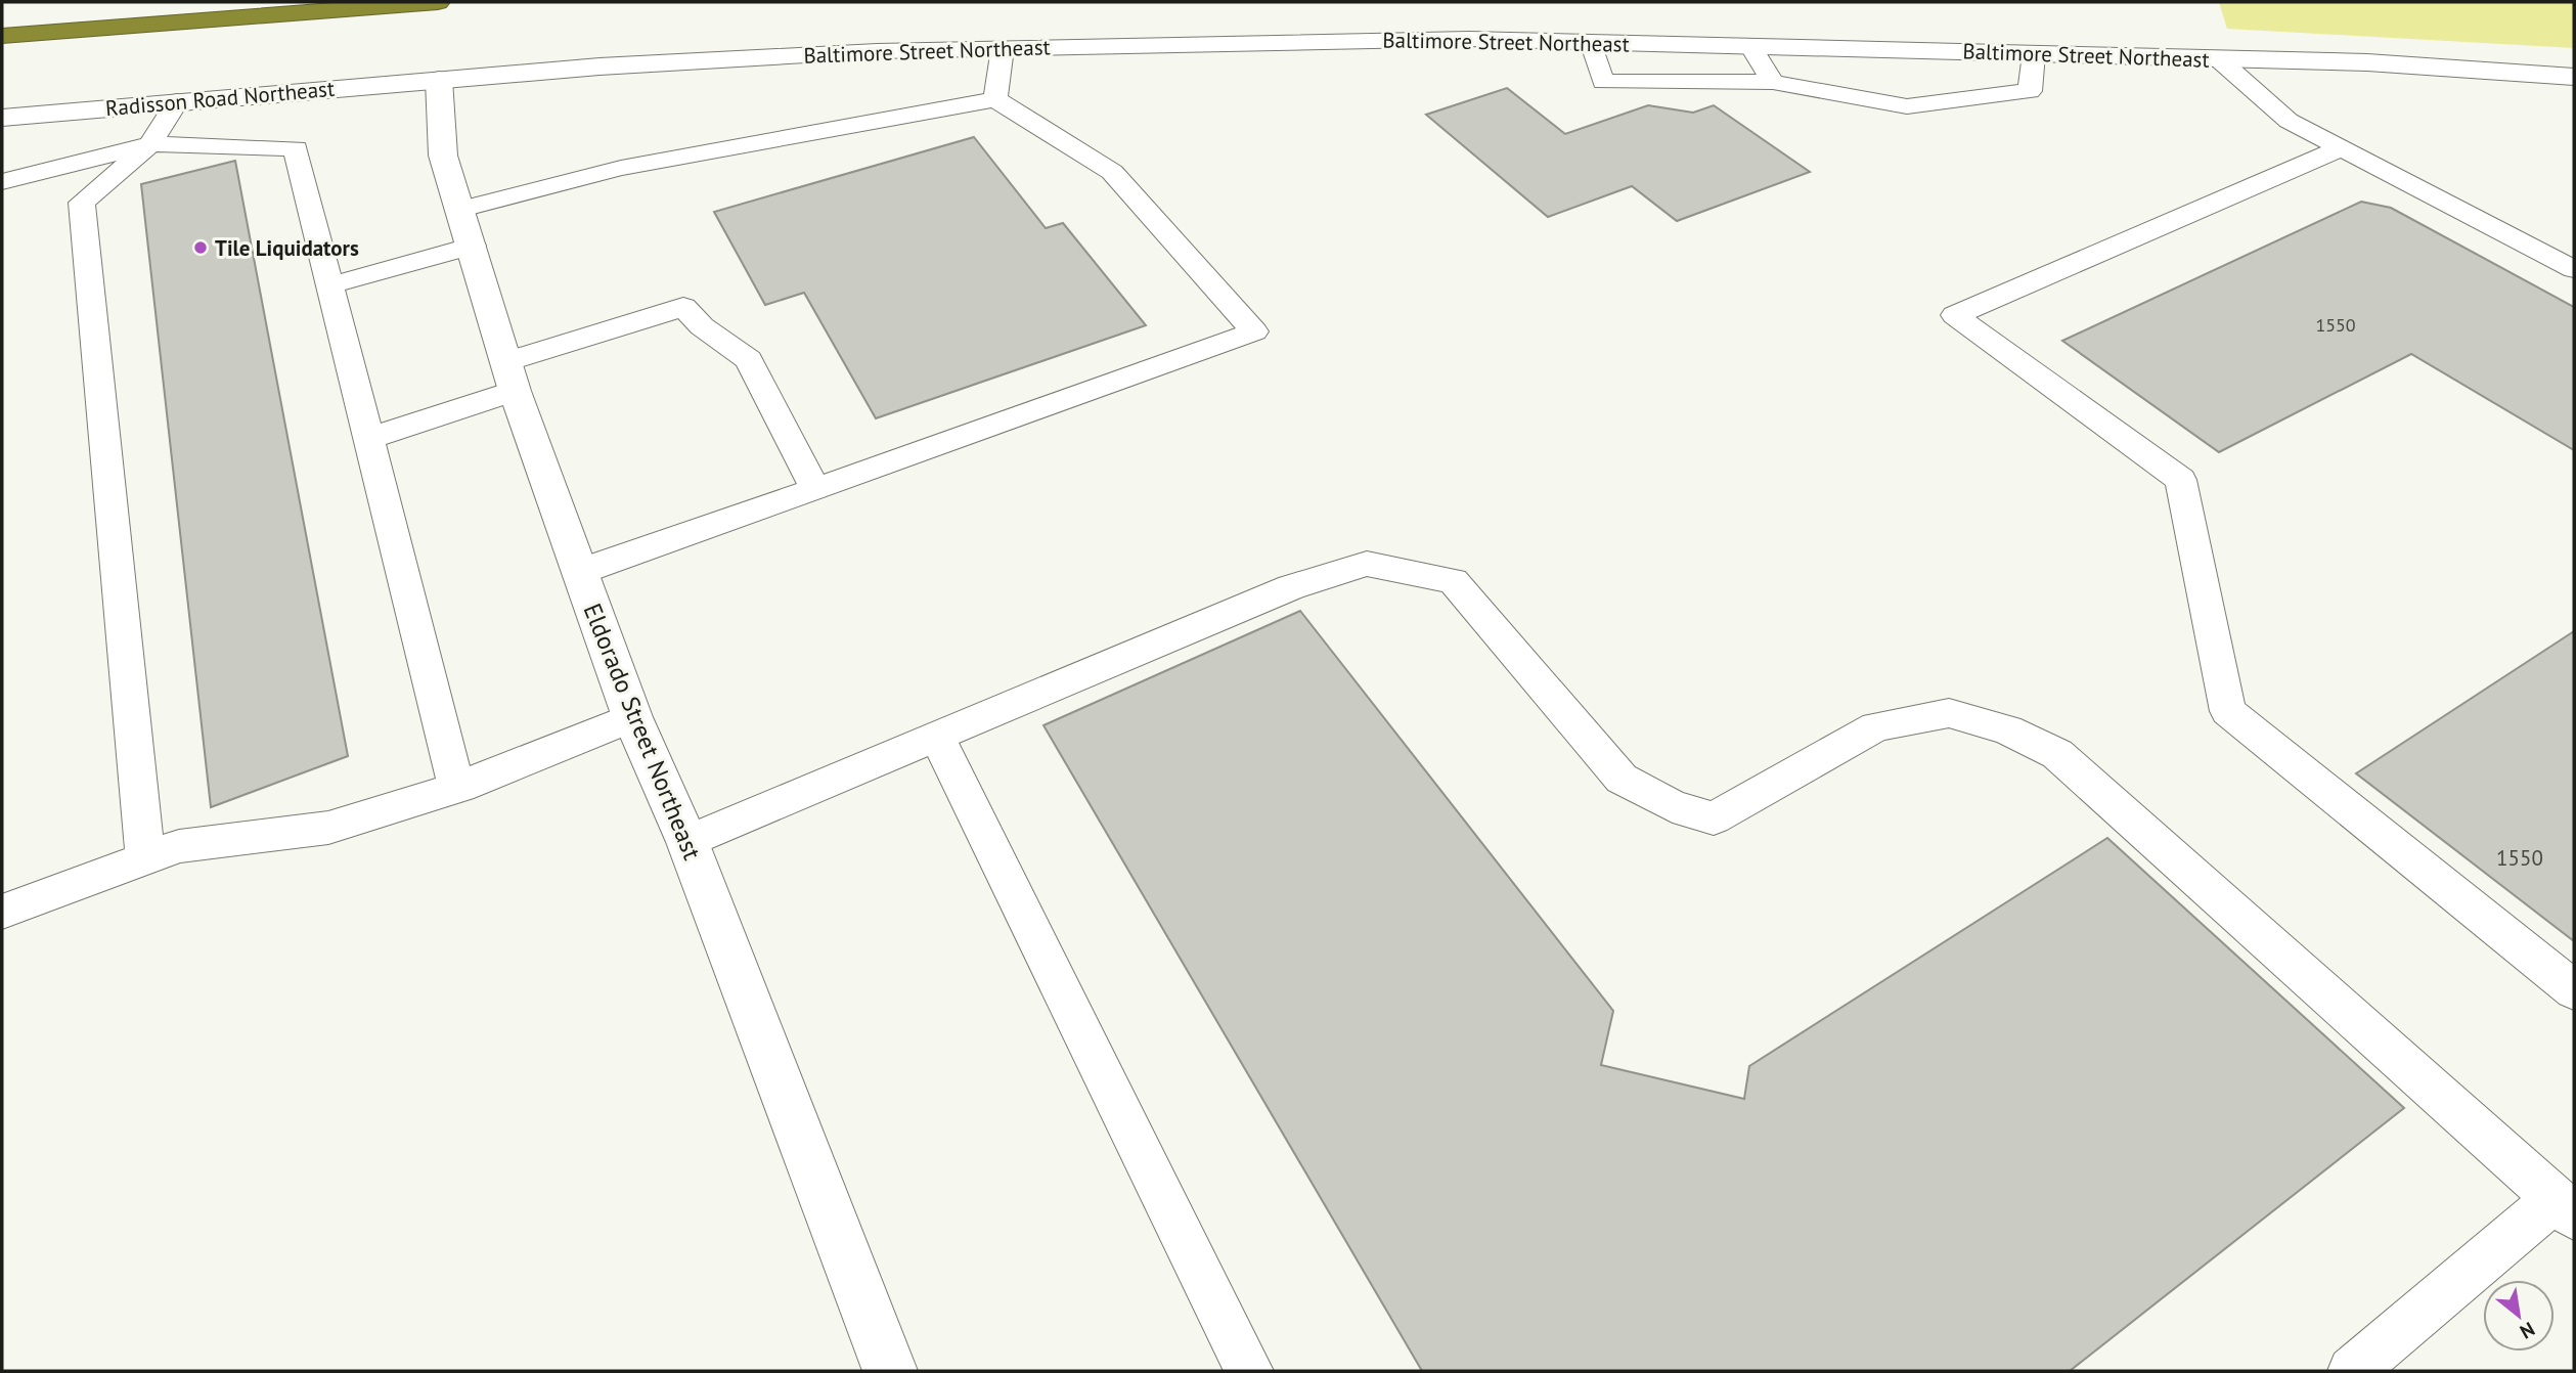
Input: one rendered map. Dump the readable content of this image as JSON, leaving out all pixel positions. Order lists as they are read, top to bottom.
{
  "streets": {
    "street": ["Baltimore Street Northeast", "Radisson Road Northeast", "Eldorado Street Northeast"]
  },
  "crossings": [
    ["Baltimore Street Northeast", "Radisson Road Northeast"],
    ["Baltimore Street Northeast", "Eldorado Street Northeast"],
    ["Radisson Road Northeast", "Eldorado Street Northeast"]
  ],
  "places": ["Tile Liquidators"],
  "house_numbers": ["1550", "1550"],
  "north": "bottom right"
}
